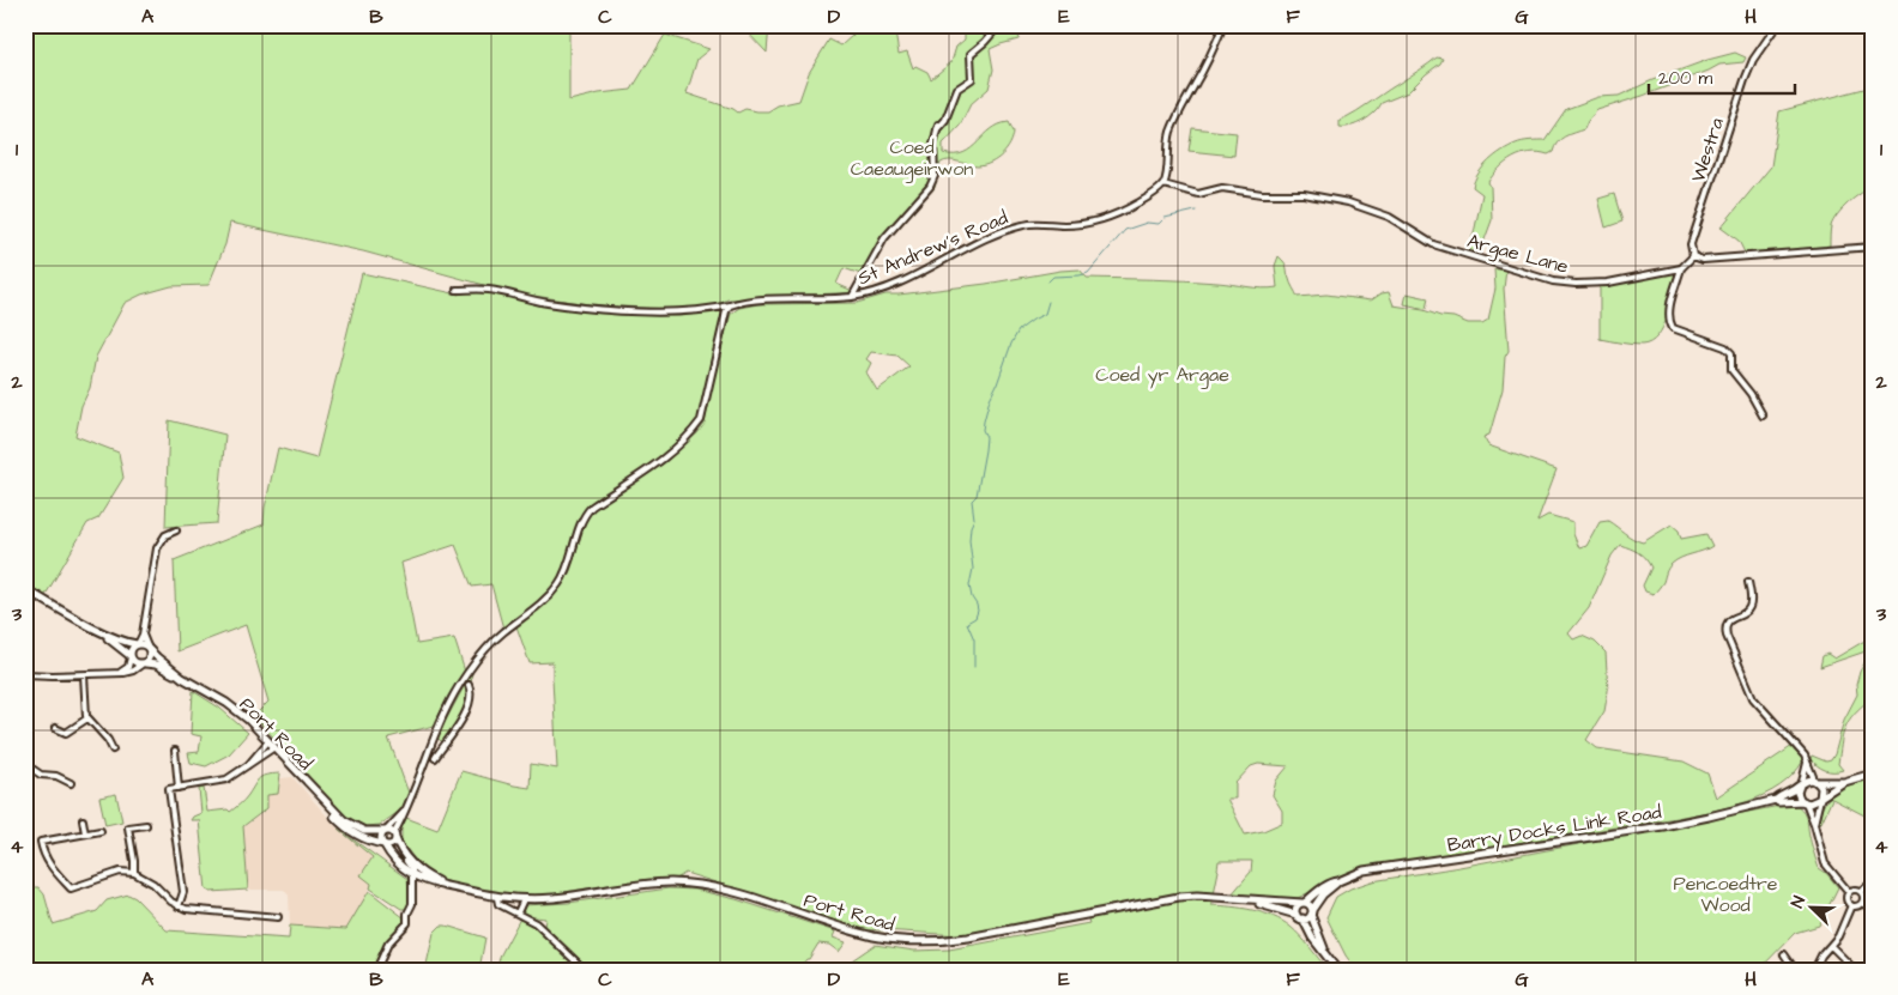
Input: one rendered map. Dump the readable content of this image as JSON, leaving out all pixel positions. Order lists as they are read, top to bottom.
{
  "streets": {
    "main road": ["Port Road", "Barry Docks Link Road"],
    "street": ["Westra", "St Andrew's Road", "Argae Lane"]
  },
  "crossings": [
    ["St Andrew's Road", "Argae Lane"],
    ["Port Road", "Barry Docks Link Road"]
  ],
  "parks": ["Coed Caeaugeirwon", "Coed yr Argae", "Pencoedtre Wood"],
  "scale_bar": "200 m",
  "north": "top left",
  "grid": {
    "columns": [
      "A",
      "B",
      "C",
      "D",
      "E",
      "F",
      "G",
      "H"
    ],
    "rows": [
      "1",
      "2",
      "3",
      "4"
    ]
  }
}
